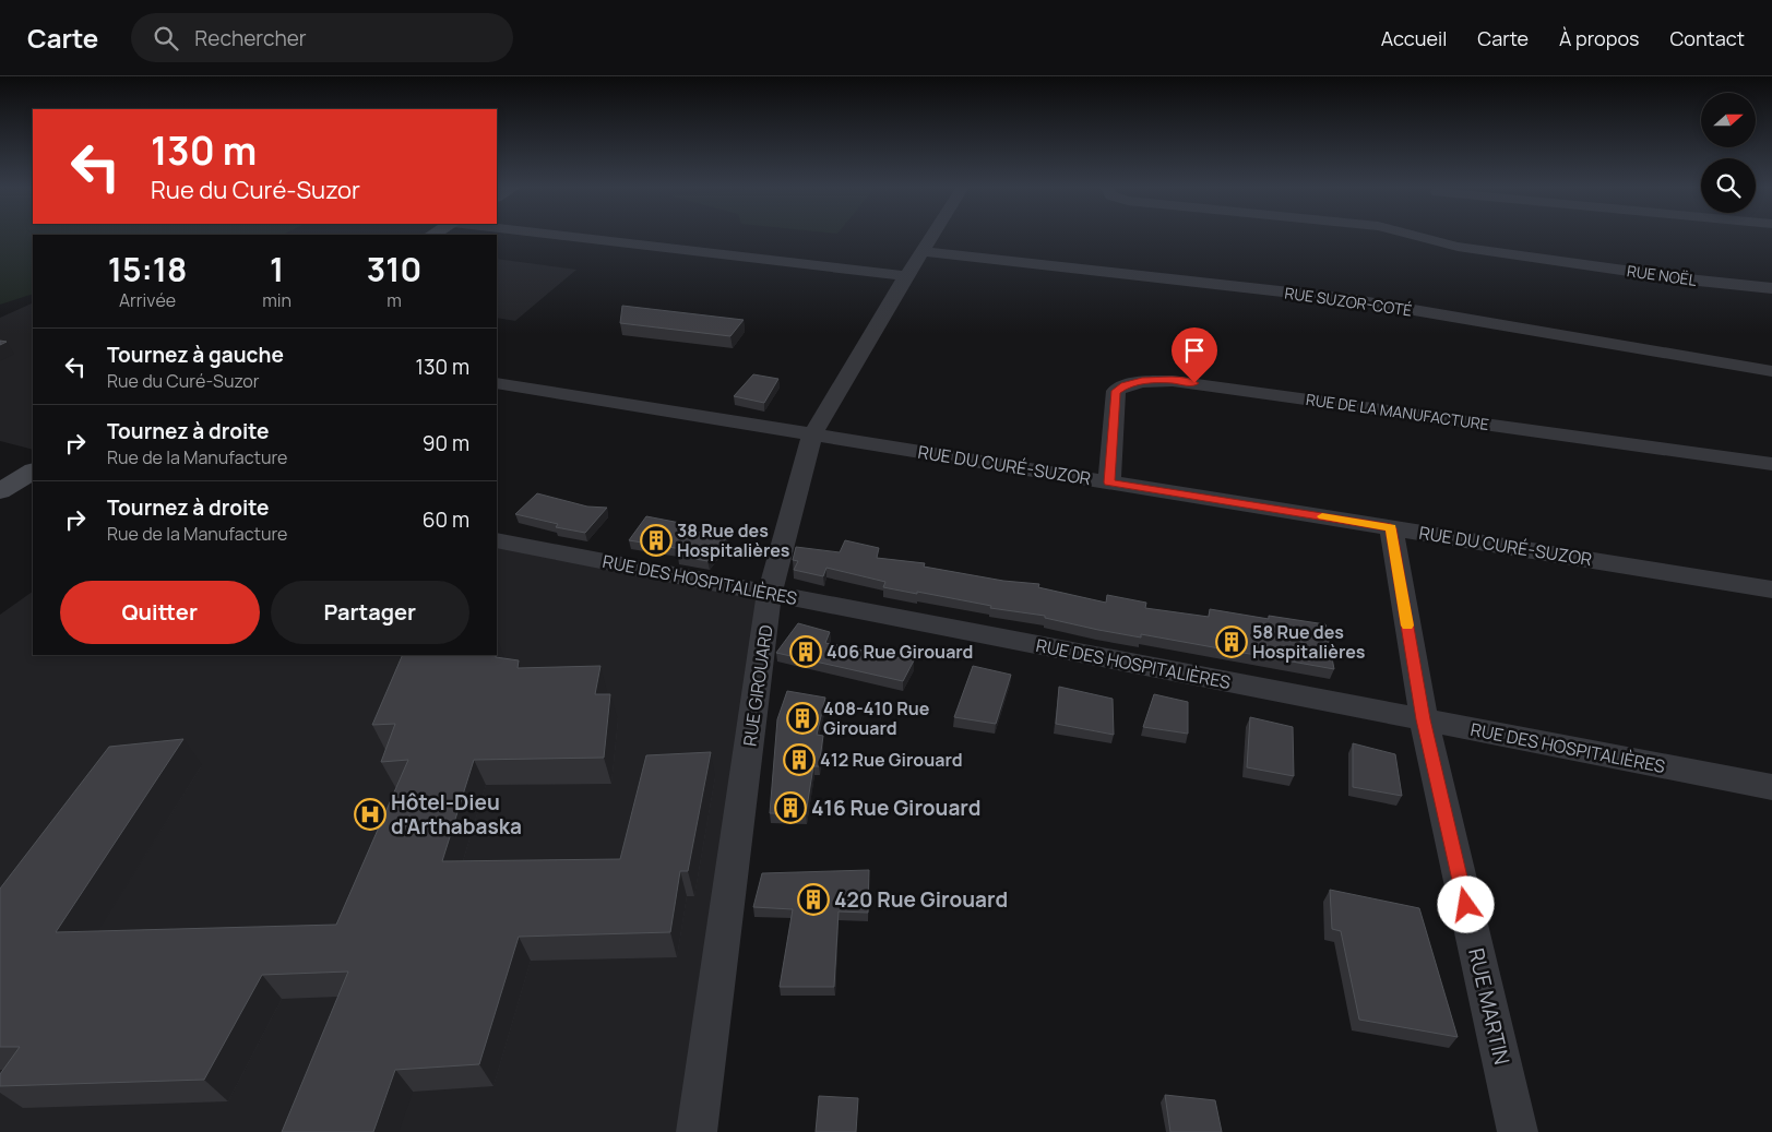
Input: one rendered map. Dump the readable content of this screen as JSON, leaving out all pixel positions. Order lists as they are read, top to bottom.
{
  "streets": {
    "street": [
      "RUE NOËL",
      "RUE SUZOR-COTÉ",
      "RUE DE LA MANUFACTURE",
      "RUE DU CURÉ-SUZOR",
      "RUE DES HOSPITALIÈRES",
      "RUE GIROUARD",
      "RUE MARTIN"
    ]
  },
  "crossings": [
    ["RUE SUZOR-COTÉ", "RUE GIROUARD"],
    ["RUE DE LA MANUFACTURE", "RUE DU CURÉ-SUZOR"],
    ["RUE DU CURÉ-SUZOR", "RUE GIROUARD"],
    ["RUE DU CURÉ-SUZOR", "RUE MARTIN"],
    ["RUE DES HOSPITALIÈRES", "RUE GIROUARD"],
    ["RUE DES HOSPITALIÈRES", "RUE MARTIN"]
  ],
  "places": {
    "building": [
      "38 Rue des Hospitalières",
      "58 Rue des Hospitalières",
      "406 Rue Girouard",
      "408-410 Rue Girouard",
      "412 Rue Girouard",
      "416 Rue Girouard",
      "420 Rue Girouard"
    ],
    "hospital": ["Hôtel-Dieu d'Arthabaska"]
  },
  "north": "right",
  "page": {
    "header": "Carte",
    "search": "Rechercher",
    "nav": [
      "Accueil",
      "Carte",
      "À propos",
      "Contact"
    ],
    "turn": ["130 m", "Rue du Curé-Suzor"],
    "eta": [
      "15:18",
      "Arrivée",
      "1",
      "min",
      "310",
      "m"
    ],
    "list": [
      {
        "name": "Tournez à gauche",
        "note": "Rue du Curé-Suzor",
        "value": "130 m"
      },
      {
        "name": "Tournez à droite",
        "note": "Rue de la Manufacture",
        "value": "90 m"
      },
      {
        "name": "Tournez à droite",
        "note": "Rue de la Manufacture",
        "value": "60 m"
      }
    ],
    "buttons": ["Quitter", "Partager"]
  }
}
